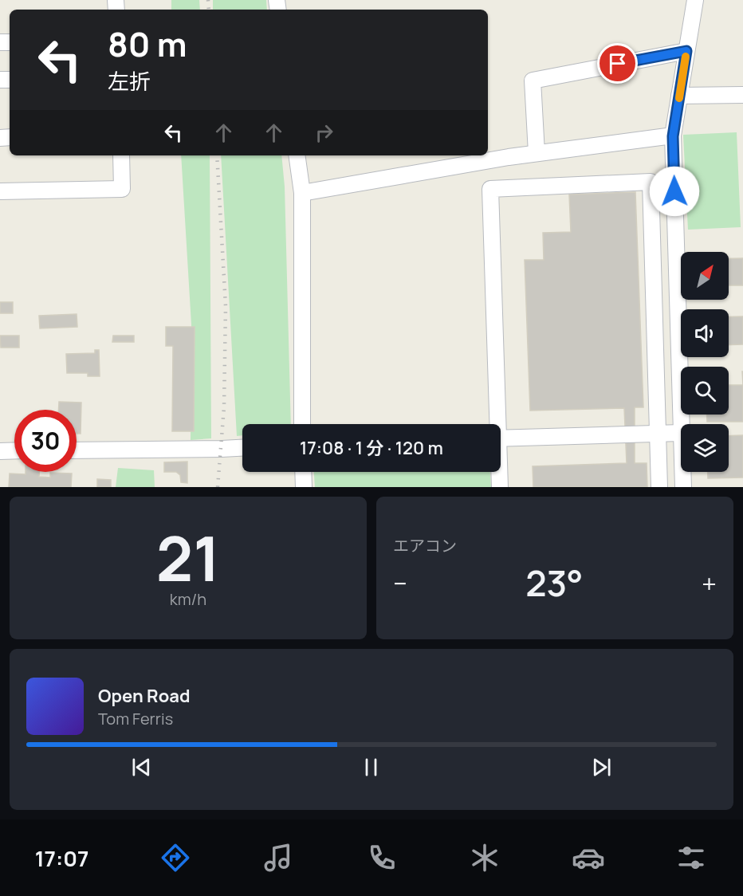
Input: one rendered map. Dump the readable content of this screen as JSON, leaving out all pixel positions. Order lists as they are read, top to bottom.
{
  "north": "top right",
  "page": {
    "turn": ["80 m", "左折"],
    "limit": "30",
    "trip": "17:08 · 1 分 · 120 m",
    "tile": [
      ["21", "km/h"],
      "エアコン"
    ],
    "heat": ["−", "23°", "+"],
    "song": ["Open Road", "Tom Ferris"],
    "tabs": "17:07"
  }
}
